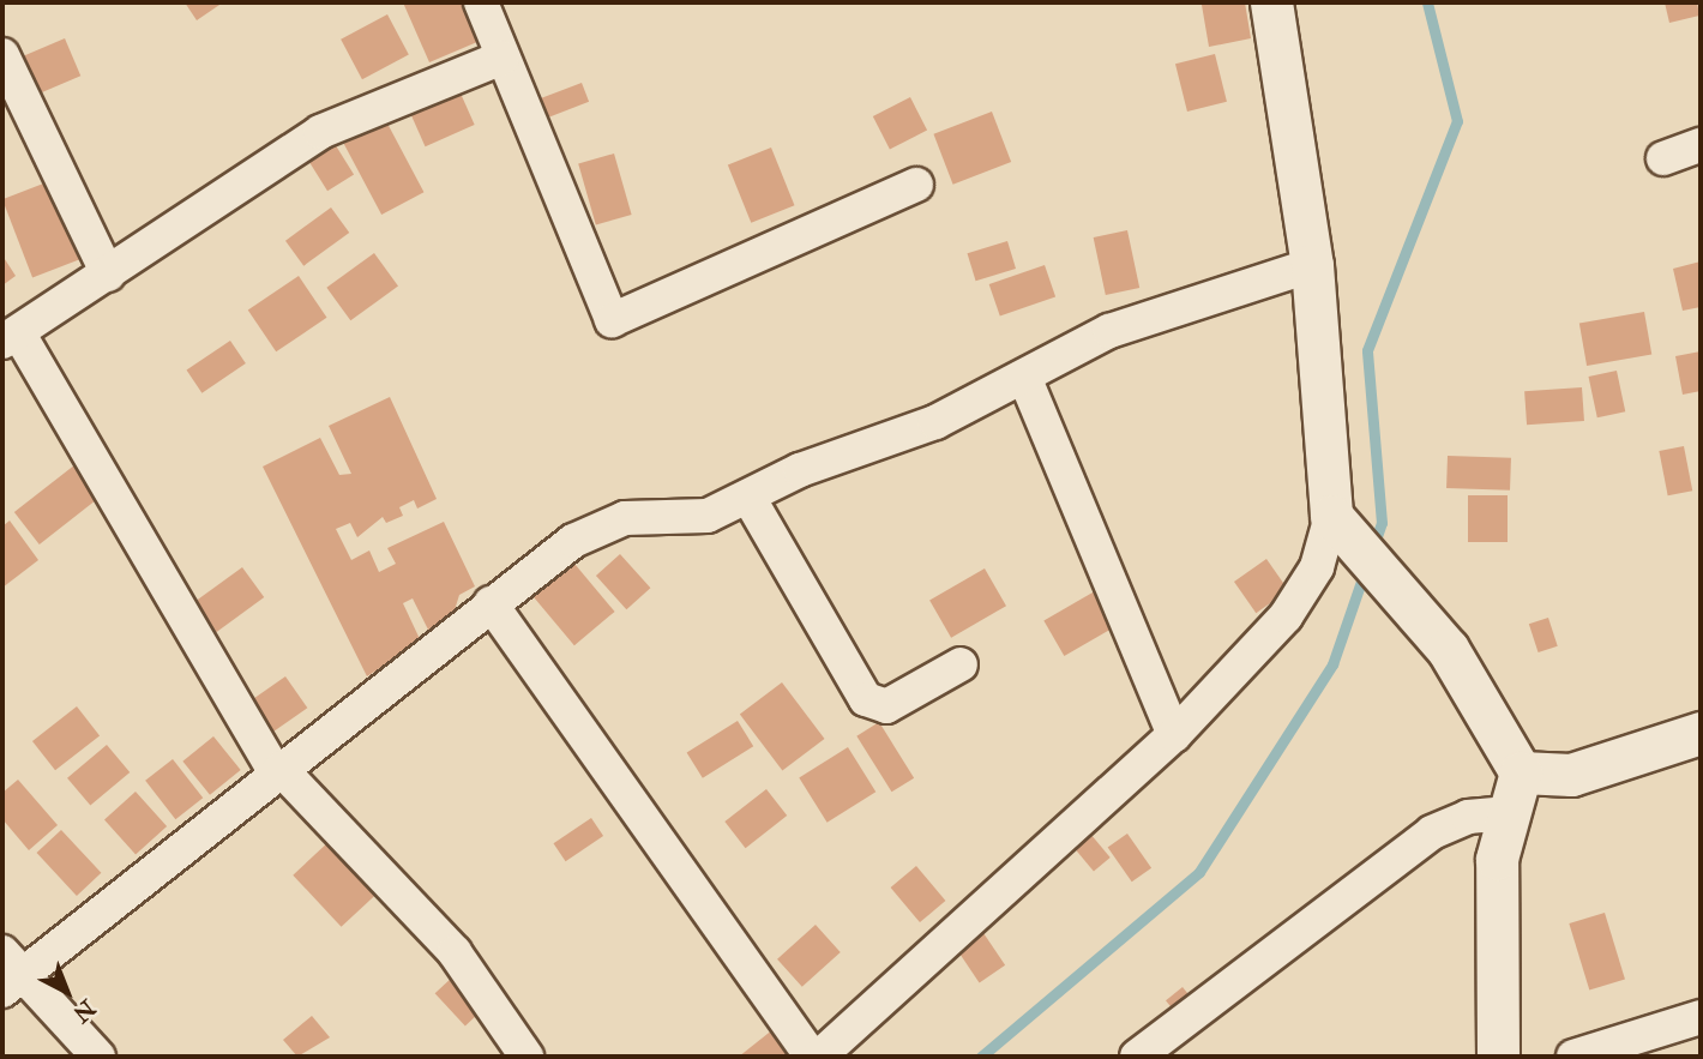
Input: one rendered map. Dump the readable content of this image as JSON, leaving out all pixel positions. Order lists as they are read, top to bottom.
{
  "north": "bottom right"
}
